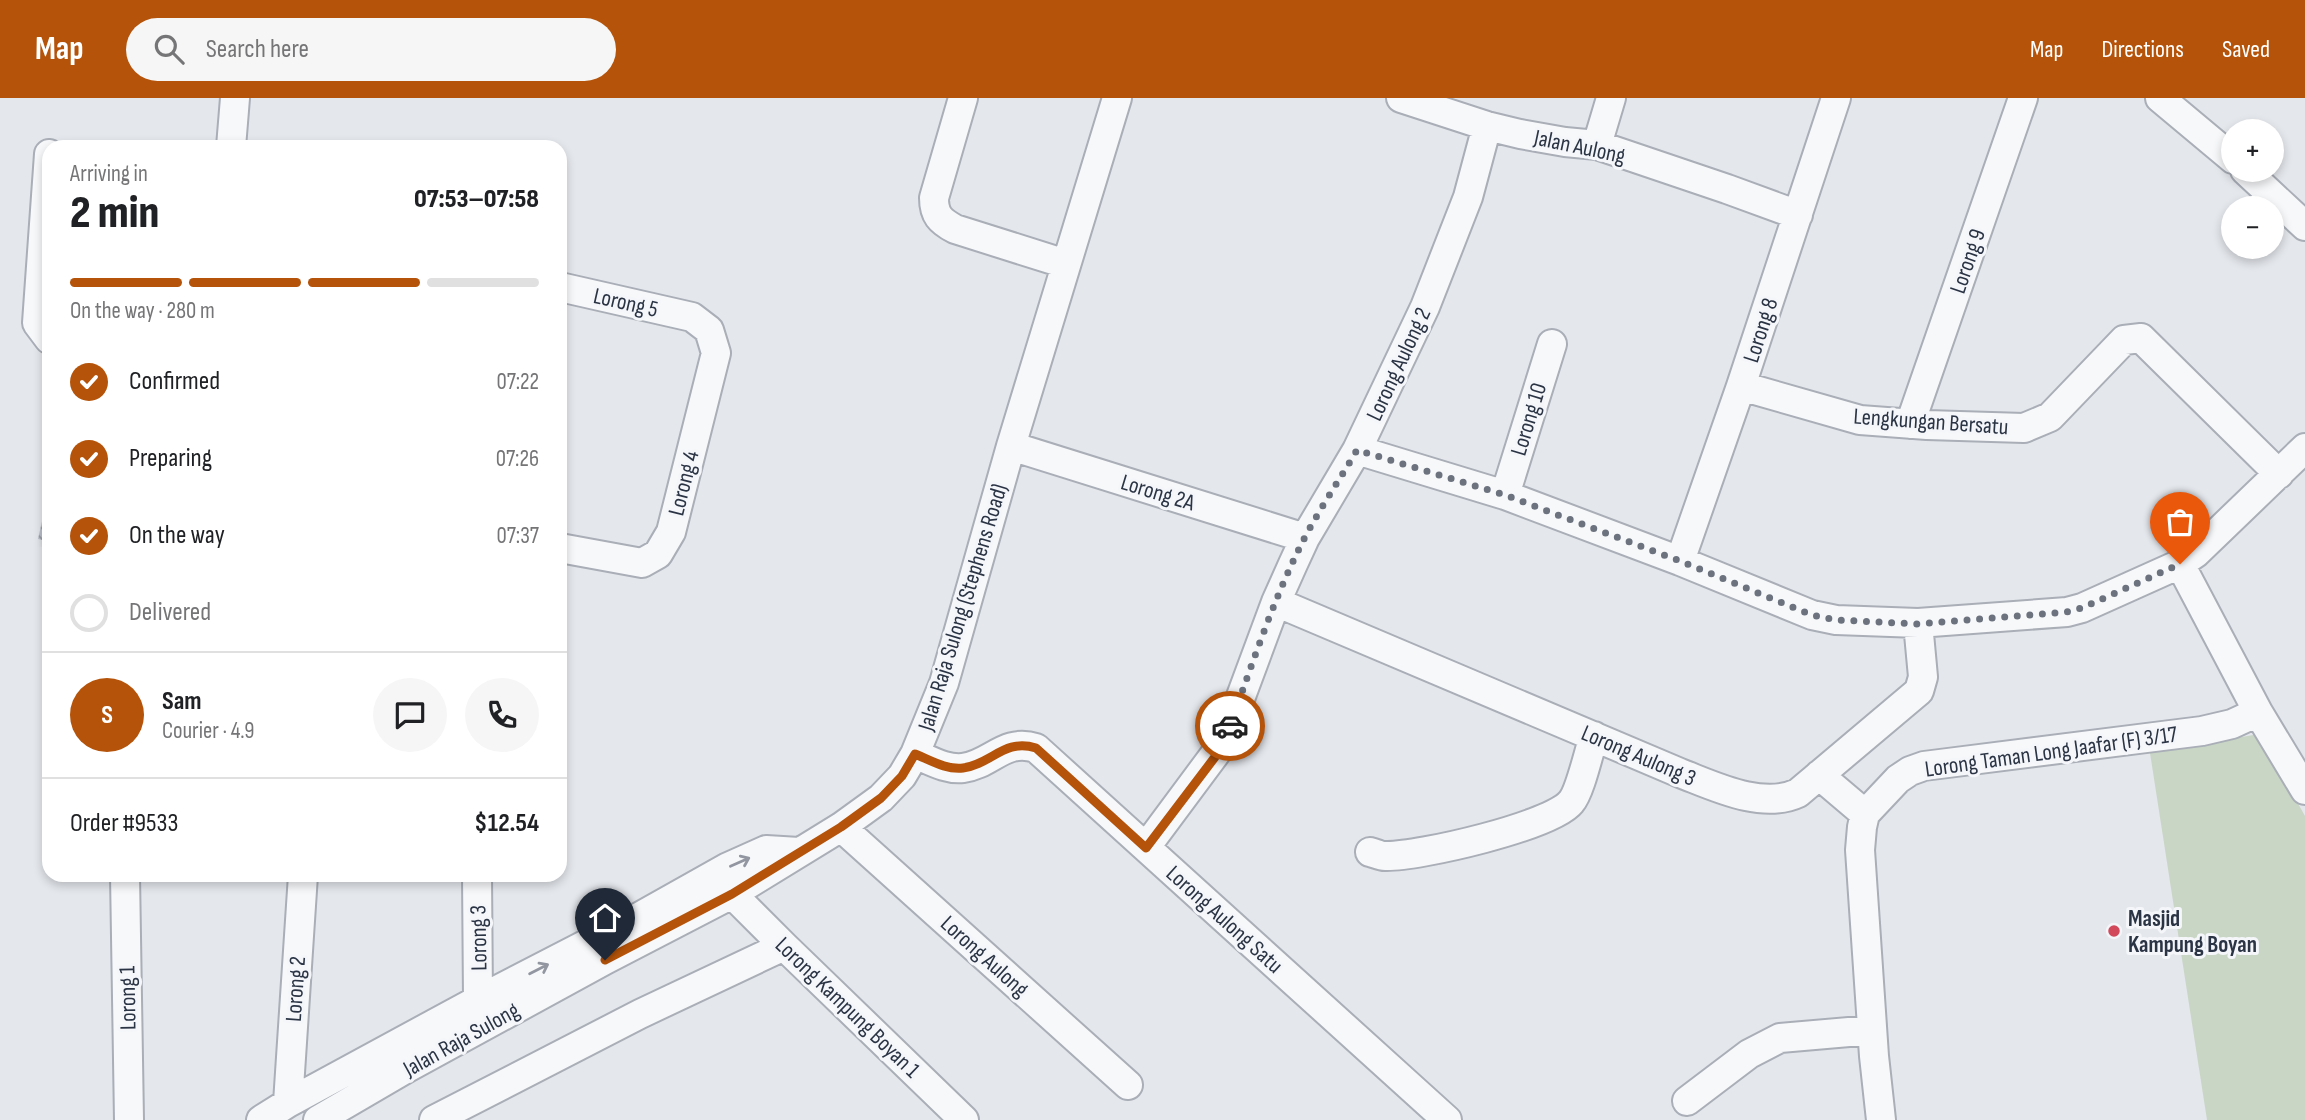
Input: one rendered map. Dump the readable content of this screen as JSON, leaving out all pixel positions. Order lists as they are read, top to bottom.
{
  "streets": {
    "street": [
      "Jalan Aulong",
      "Lorong 9",
      "Lorong 5",
      "Lorong 8",
      "Lorong Aulong 2",
      "Lorong 10",
      "Lengkungan Bersatu",
      "Lorong 4",
      "Lorong 2A",
      "Jalan Raja Sulong (Stephens Road)",
      "Lorong Taman Long Jaafar (F) 3/17",
      "Lorong Aulong 3",
      "Lorong Aulong Satu",
      "Lorong 3",
      "Lorong Aulong",
      "Lorong 2",
      "Lorong 1",
      "Lorong Kampung Boyan 1",
      "Jalan Raja Sulong"
    ]
  },
  "crossings": [
    ["Jalan Aulong", "Lorong 8"],
    ["Jalan Aulong", "Lorong Aulong 2"],
    ["Lorong 9", "Lengkungan Bersatu"],
    ["Lorong 5", "Lorong 4"],
    ["Lorong 8", "Lengkungan Bersatu"],
    ["Lorong Aulong 2", "Lorong 2A"],
    ["Lorong Aulong 2", "Lorong Aulong 3"],
    ["Lorong Aulong 2", "Lorong Aulong Satu"],
    ["Lorong 2A", "Jalan Raja Sulong (Stephens Road)"],
    ["Jalan Raja Sulong (Stephens Road)", "Lorong Aulong Satu"],
    ["Jalan Raja Sulong (Stephens Road)", "Lorong Aulong"],
    ["Jalan Raja Sulong (Stephens Road)", "Lorong Kampung Boyan 1"],
    ["Jalan Raja Sulong (Stephens Road)", "Jalan Raja Sulong"]
  ],
  "places": ["Masjid Kampung Boyan"],
  "page": {
    "header": "Map",
    "search": "Search here",
    "nav": ["Map", "Directions", "Saved"],
    "map_buttons": ["+", "−"],
    "heading": ["2 min", "Arriving in", "07:53–07:58"],
    "panel": [
      "Sam",
      "Courier · 4.9",
      "Order #9533",
      "$12.54"
    ],
    "bar": "On the way · 280 m",
    "list": [
      ["Confirmed", "07:22"],
      ["Preparing", "07:26"],
      ["On the way", "07:37"],
      "Delivered"
    ],
    "round": "S"
  }
}
